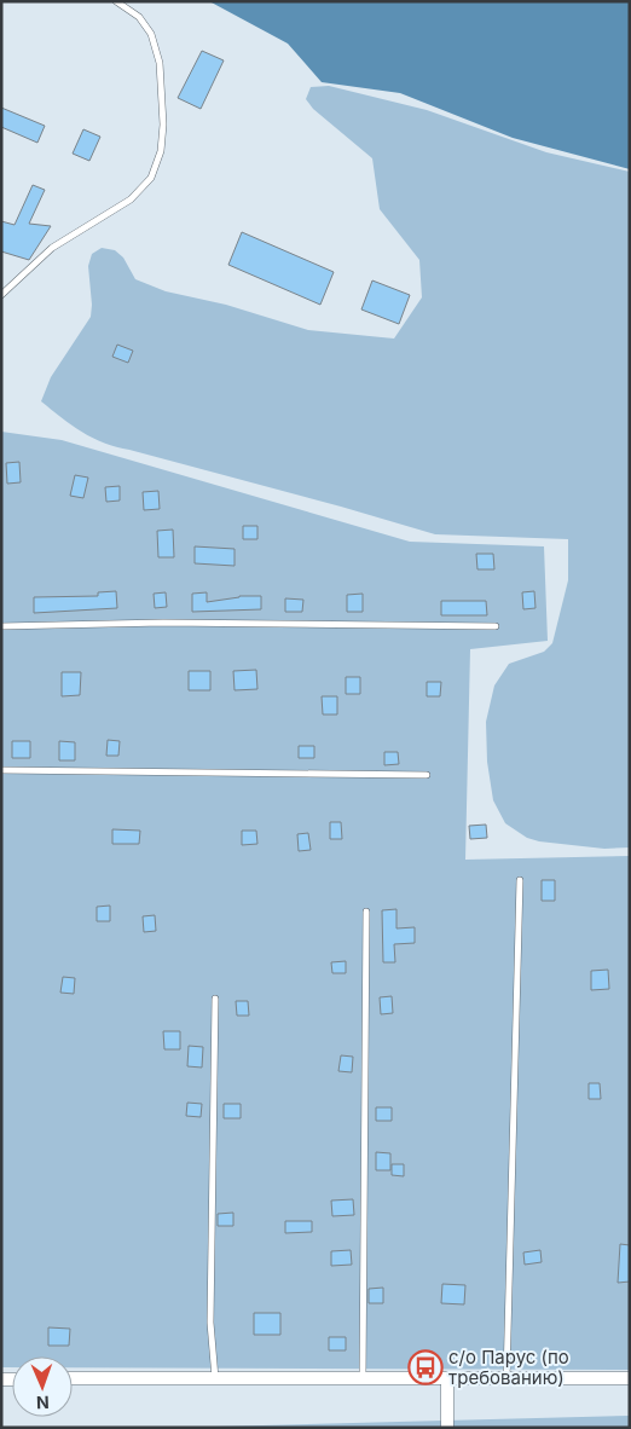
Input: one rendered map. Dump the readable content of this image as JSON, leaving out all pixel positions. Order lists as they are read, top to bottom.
{
  "places": {
    "bus stop": ["с/о Парус (по требованию)"]
  },
  "north": "bottom"
}
